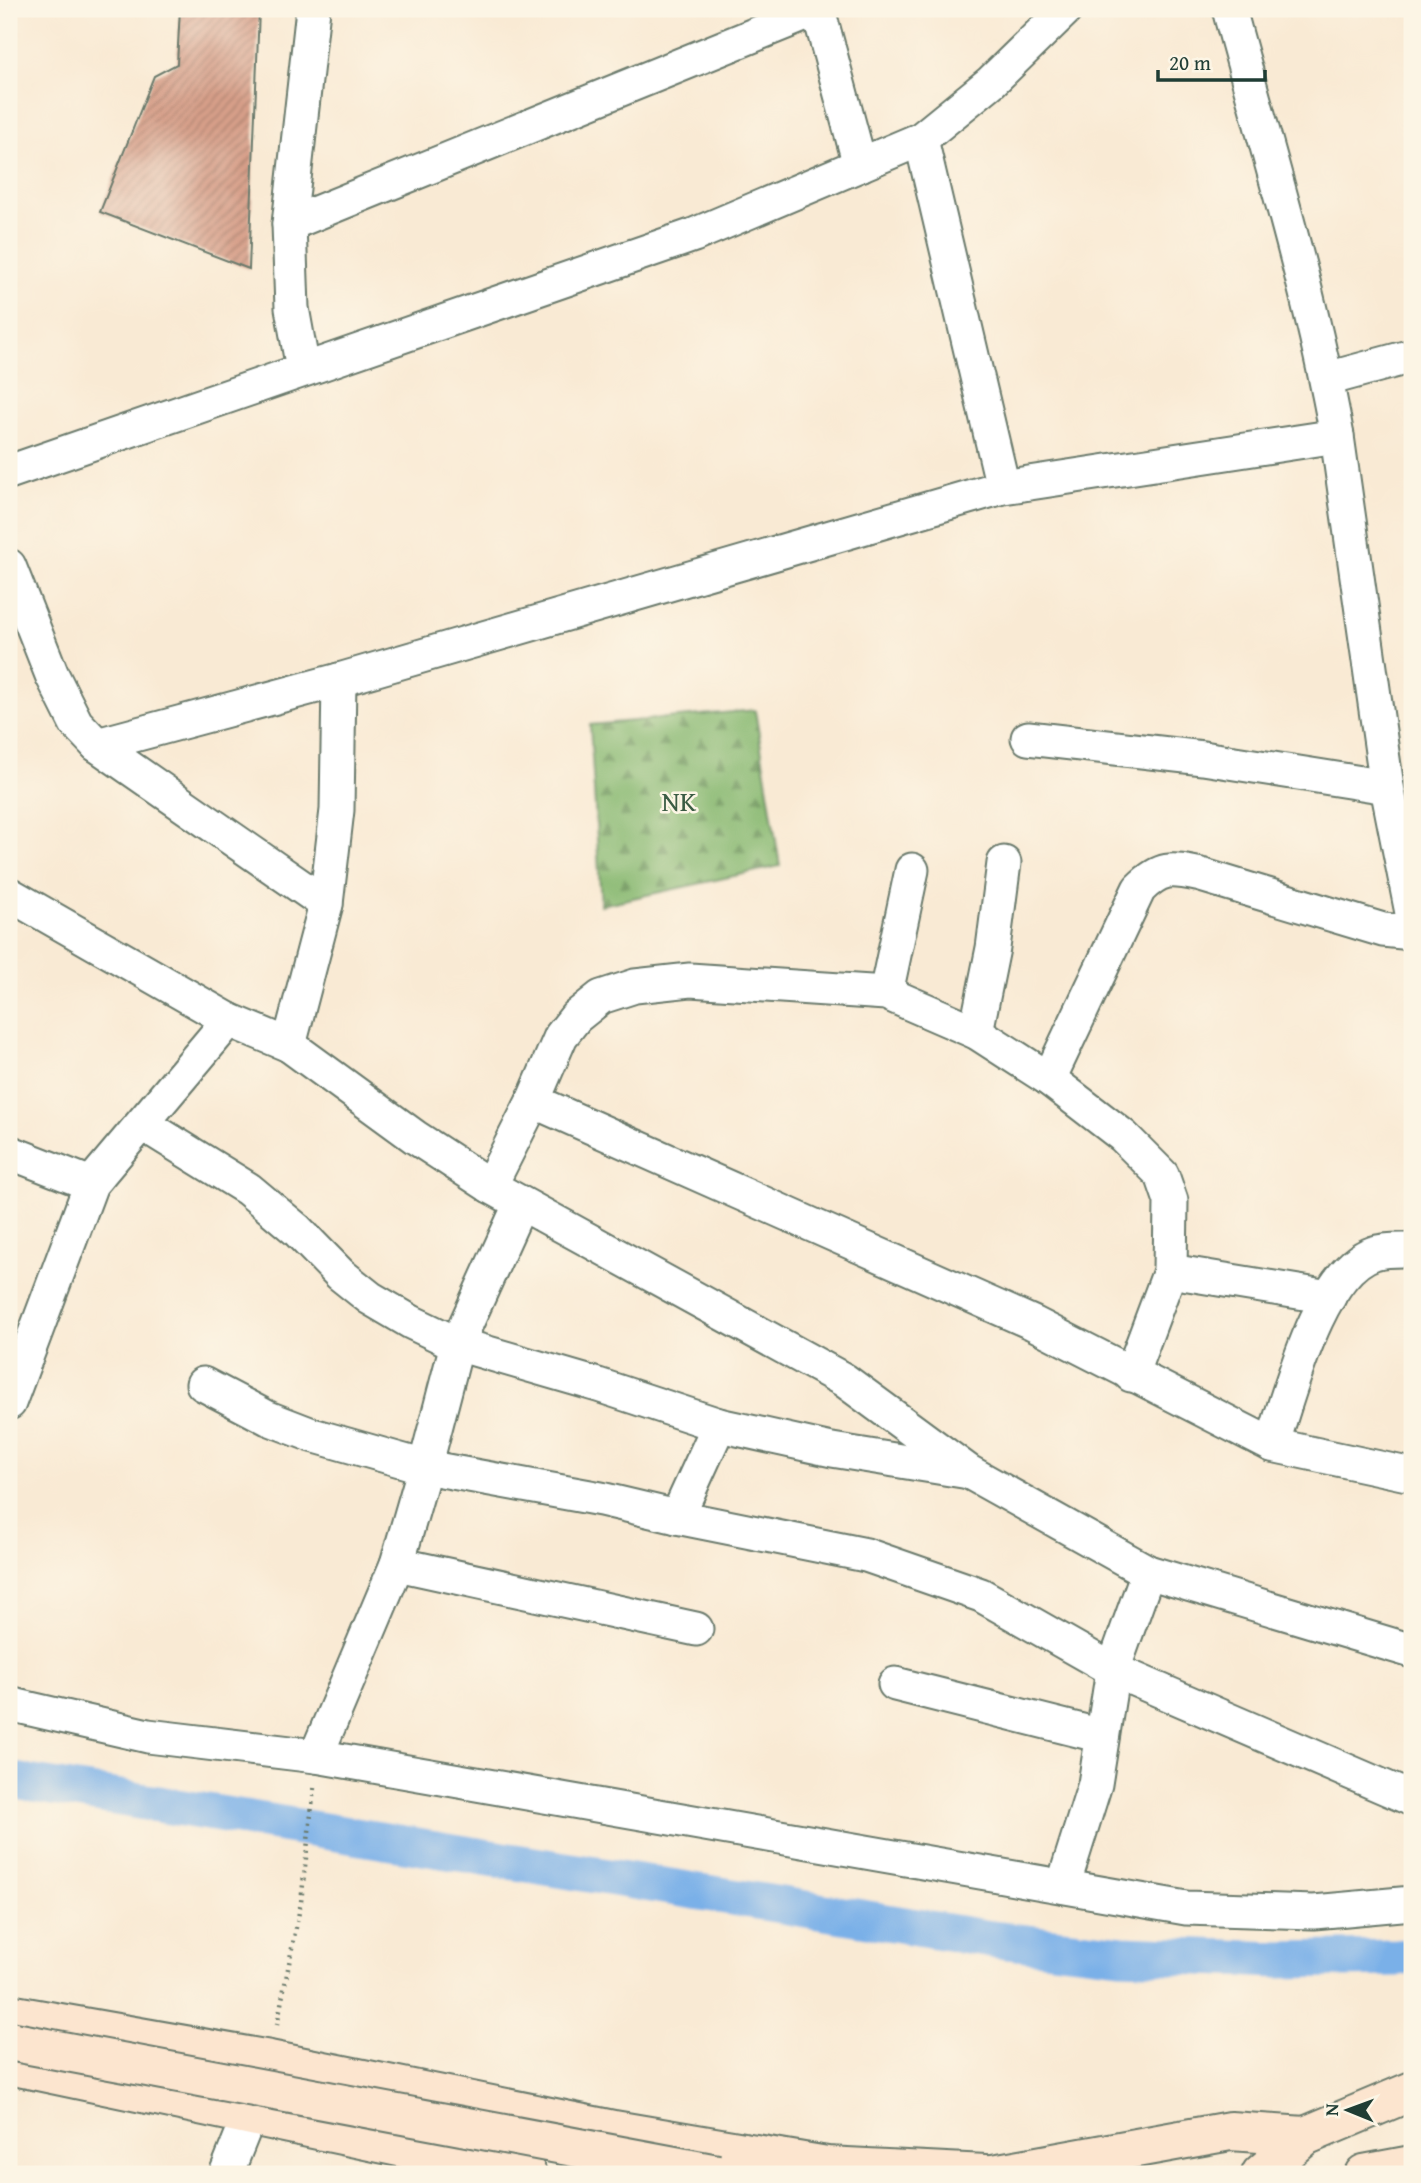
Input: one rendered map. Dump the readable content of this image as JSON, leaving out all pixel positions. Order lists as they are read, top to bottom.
{
  "parks": ["NK"],
  "scale_bar": "20 m",
  "north": "left"
}
